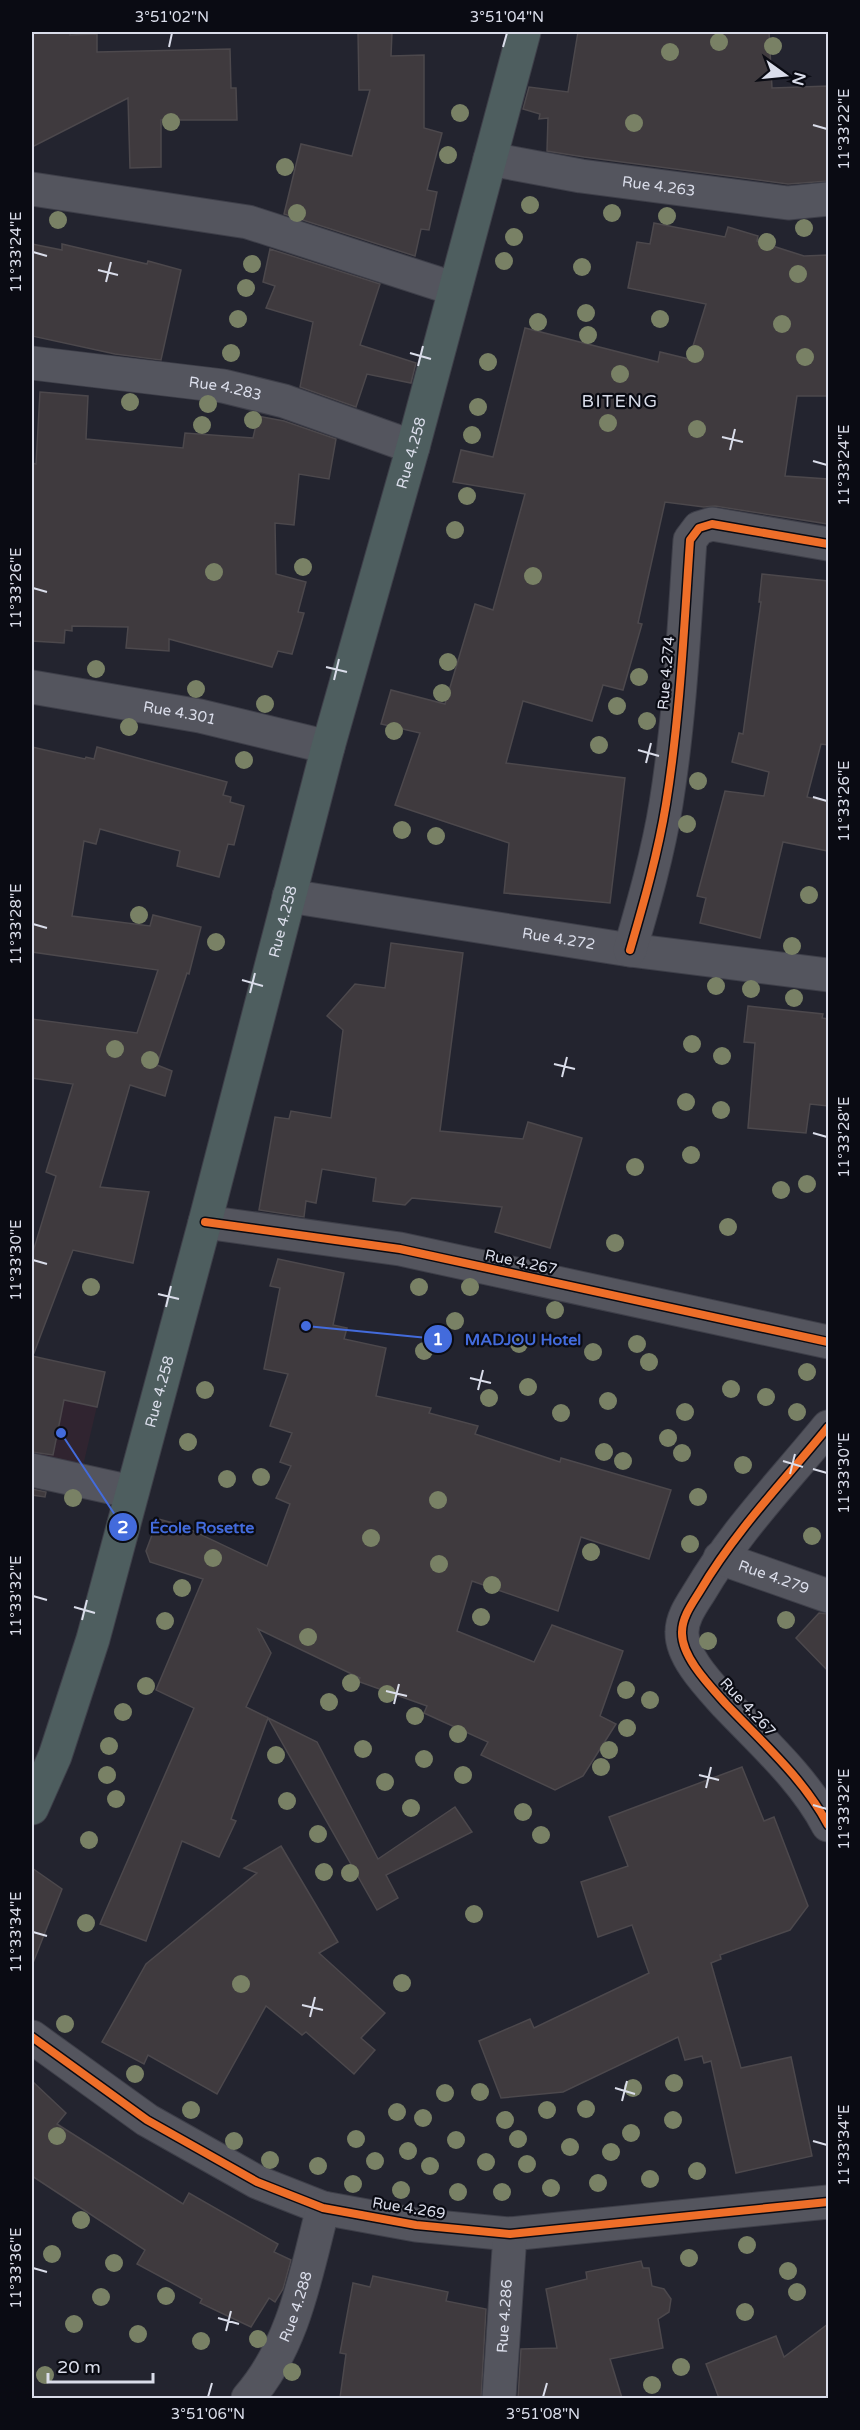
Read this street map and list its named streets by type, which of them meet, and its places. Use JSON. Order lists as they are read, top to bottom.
{
  "streets": {
    "highway": ["Rue 4.258"],
    "street": [
      "Rue 4.263",
      "Rue 4.283",
      "Rue 4.274",
      "Rue 4.301",
      "Rue 4.272",
      "Rue 4.267",
      "Rue 4.279",
      "Rue 4.269",
      "Rue 4.288",
      "Rue 4.286"
    ]
  },
  "crossings": [
    ["Rue 4.263", "Rue 4.258"],
    ["Rue 4.283", "Rue 4.258"],
    ["Rue 4.258", "Rue 4.301"],
    ["Rue 4.258", "Rue 4.272"],
    ["Rue 4.258", "Rue 4.267"],
    ["Rue 4.274", "Rue 4.272"],
    ["Rue 4.267", "Rue 4.279"],
    ["Rue 4.269", "Rue 4.288"],
    ["Rue 4.269", "Rue 4.286"]
  ],
  "districts": ["BITENG"],
  "places": ["MADJOU Hotel", "École Rosette"],
  "scale_bar": "20 m",
  "north": "right",
  "coordinates": [
    "3°51'02\"N",
    "3°51'04\"N",
    "11°33'22\"E",
    "11°33'24\"E",
    "11°33'26\"E",
    "11°33'28\"E",
    "11°33'30\"E",
    "11°33'32\"E",
    "11°33'34\"E",
    "11°33'36\"E",
    "3°51'06\"N",
    "3°51'08\"N"
  ]
}
